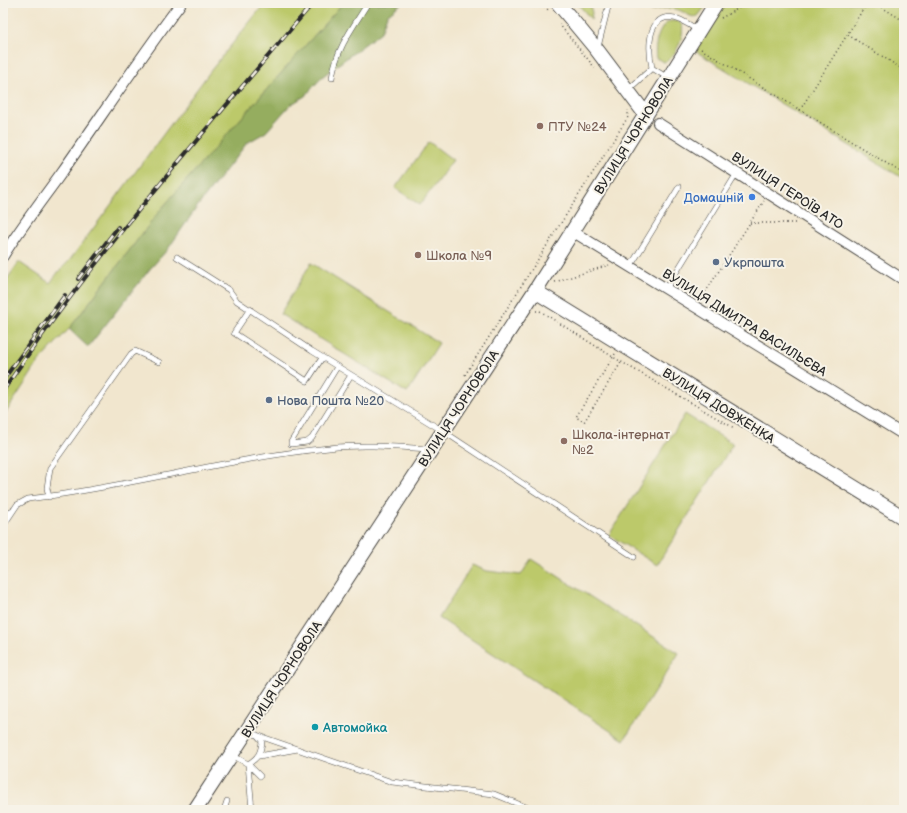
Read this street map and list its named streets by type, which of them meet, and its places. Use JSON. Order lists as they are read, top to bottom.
{
  "streets": {
    "street": [
      "ВУЛИЦЯ ЧОРНОВОЛА",
      "ВУЛИЦЯ ГЕРОЇВ АТО",
      "ВУЛИЦЯ ДМИТРА ВАСИЛЬЄВА",
      "ВУЛИЦЯ ДОВЖЕНКА"
    ]
  },
  "crossings": [
    ["ВУЛИЦЯ ЧОРНОВОЛА", "ВУЛИЦЯ ДМИТРА ВАСИЛЬЄВА"],
    ["ВУЛИЦЯ ЧОРНОВОЛА", "ВУЛИЦЯ ДОВЖЕНКА"]
  ],
  "places": [
    "ПТУ №24",
    "Домашній",
    "Школа №9",
    "Укрпошта",
    "Нова Пошта №20",
    "Школа-інтернат №2",
    "Автомойка"
  ]
}
